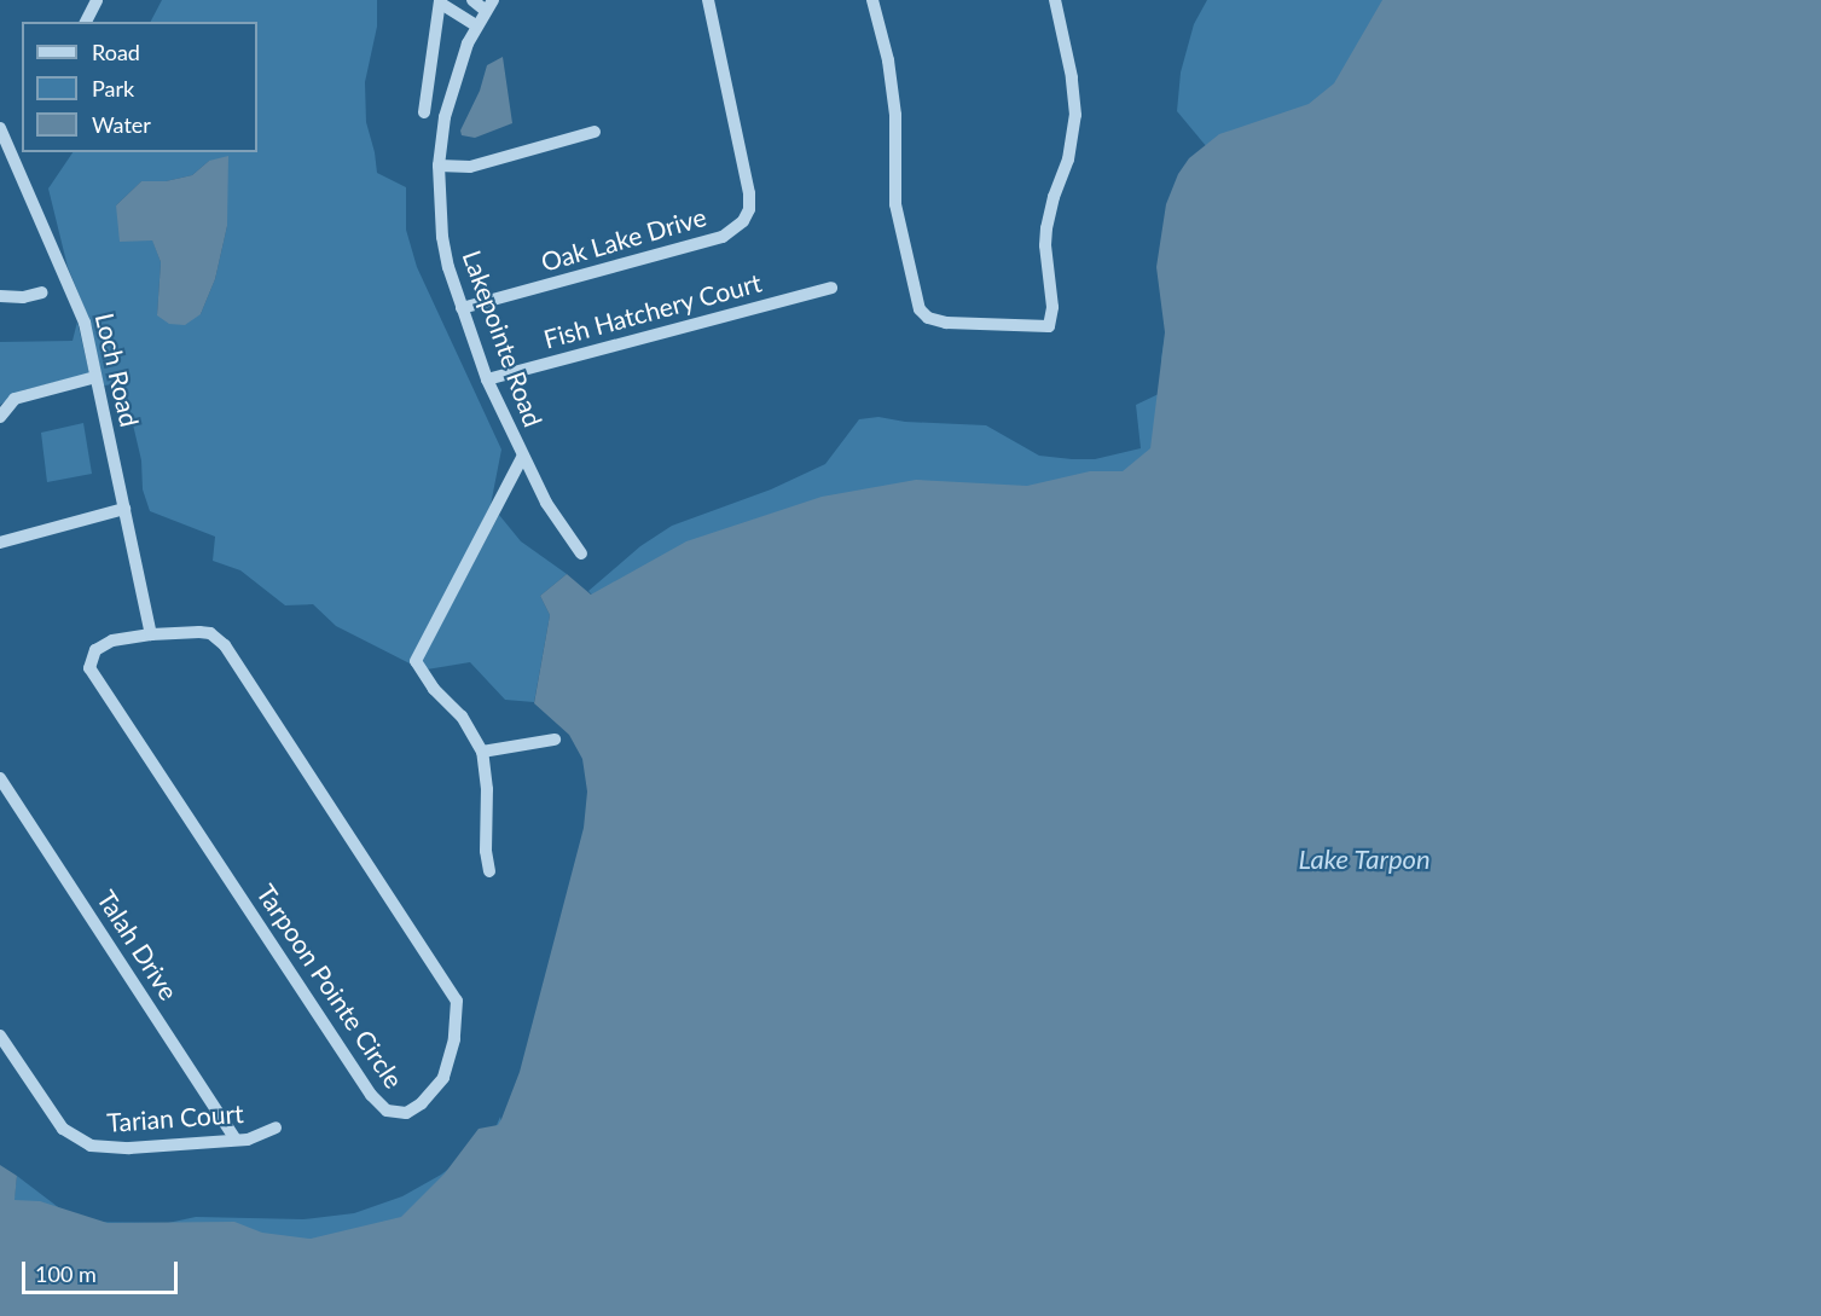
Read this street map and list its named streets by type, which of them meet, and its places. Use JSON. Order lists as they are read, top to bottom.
{
  "streets": {
    "street": [
      "Oak Lake Drive",
      "Fish Hatchery Court",
      "Lakepointe Road",
      "Loch Road",
      "Talah Drive",
      "Tarpoon Pointe Circle",
      "Tarian Court"
    ]
  },
  "crossings": [
    ["Oak Lake Drive", "Lakepointe Road"],
    ["Fish Hatchery Court", "Lakepointe Road"],
    ["Loch Road", "Tarpoon Pointe Circle"],
    ["Talah Drive", "Tarian Court"]
  ],
  "water": ["Lake Tarpon"],
  "legend": ["Road", "Park", "Water"],
  "scale_bar": "100 m"
}
